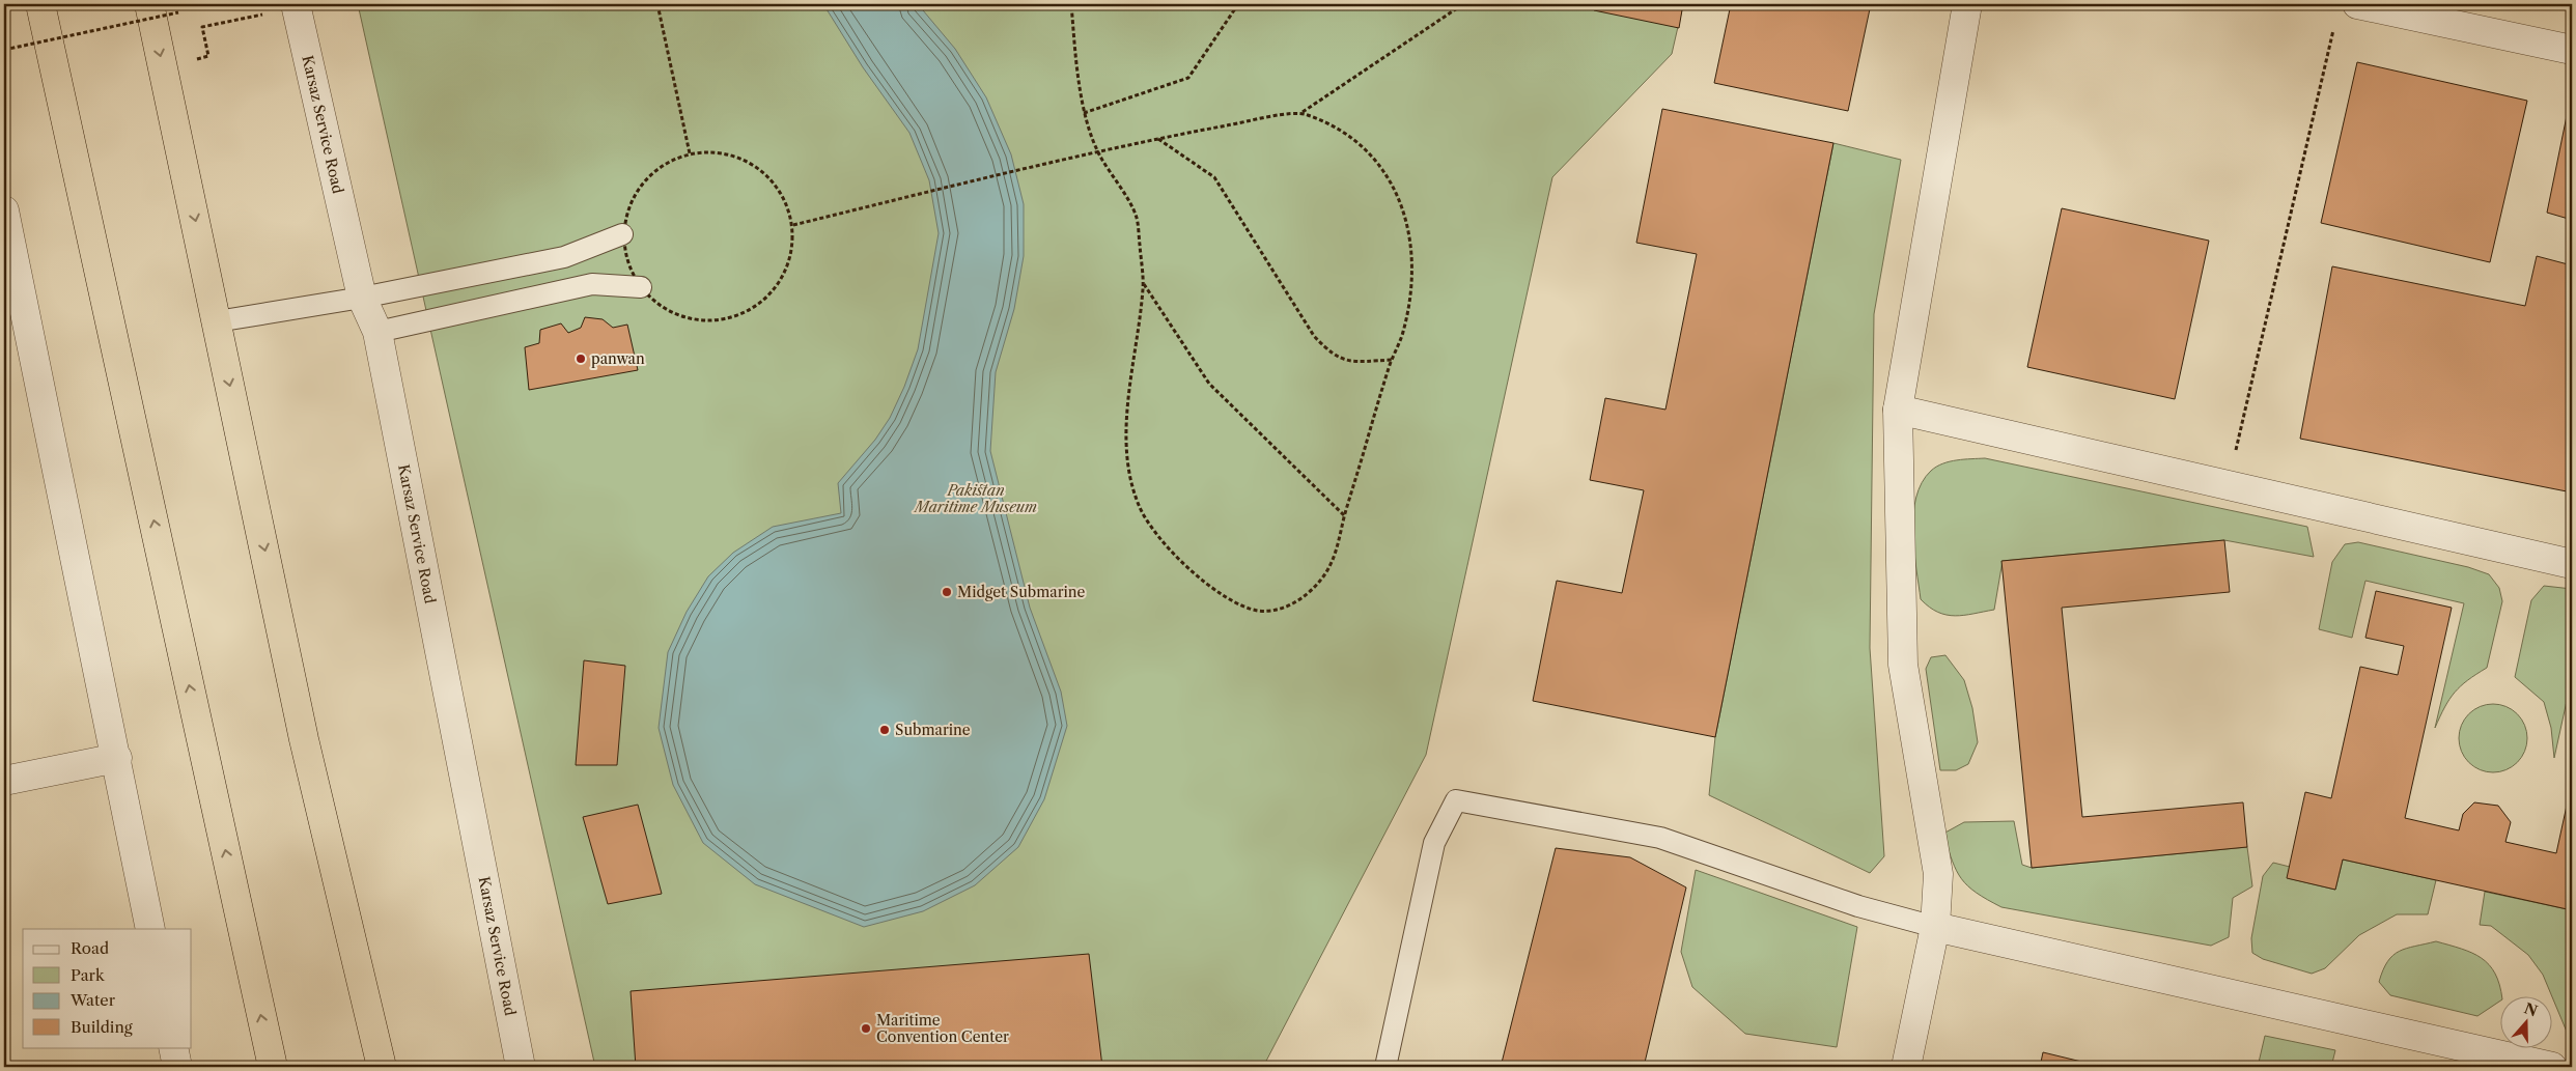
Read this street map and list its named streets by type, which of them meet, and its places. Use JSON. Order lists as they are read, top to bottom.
{
  "streets": {
    "street": ["Karsaz Service Road"]
  },
  "parks": ["Pakistan Maritime Museum"],
  "places": [
    "panwan",
    "Midget Submarine",
    "Submarine",
    "Maritime Convention Center"
  ],
  "legend": [
    "Road",
    "Park",
    "Water",
    "Building"
  ],
  "north": "top"
}
